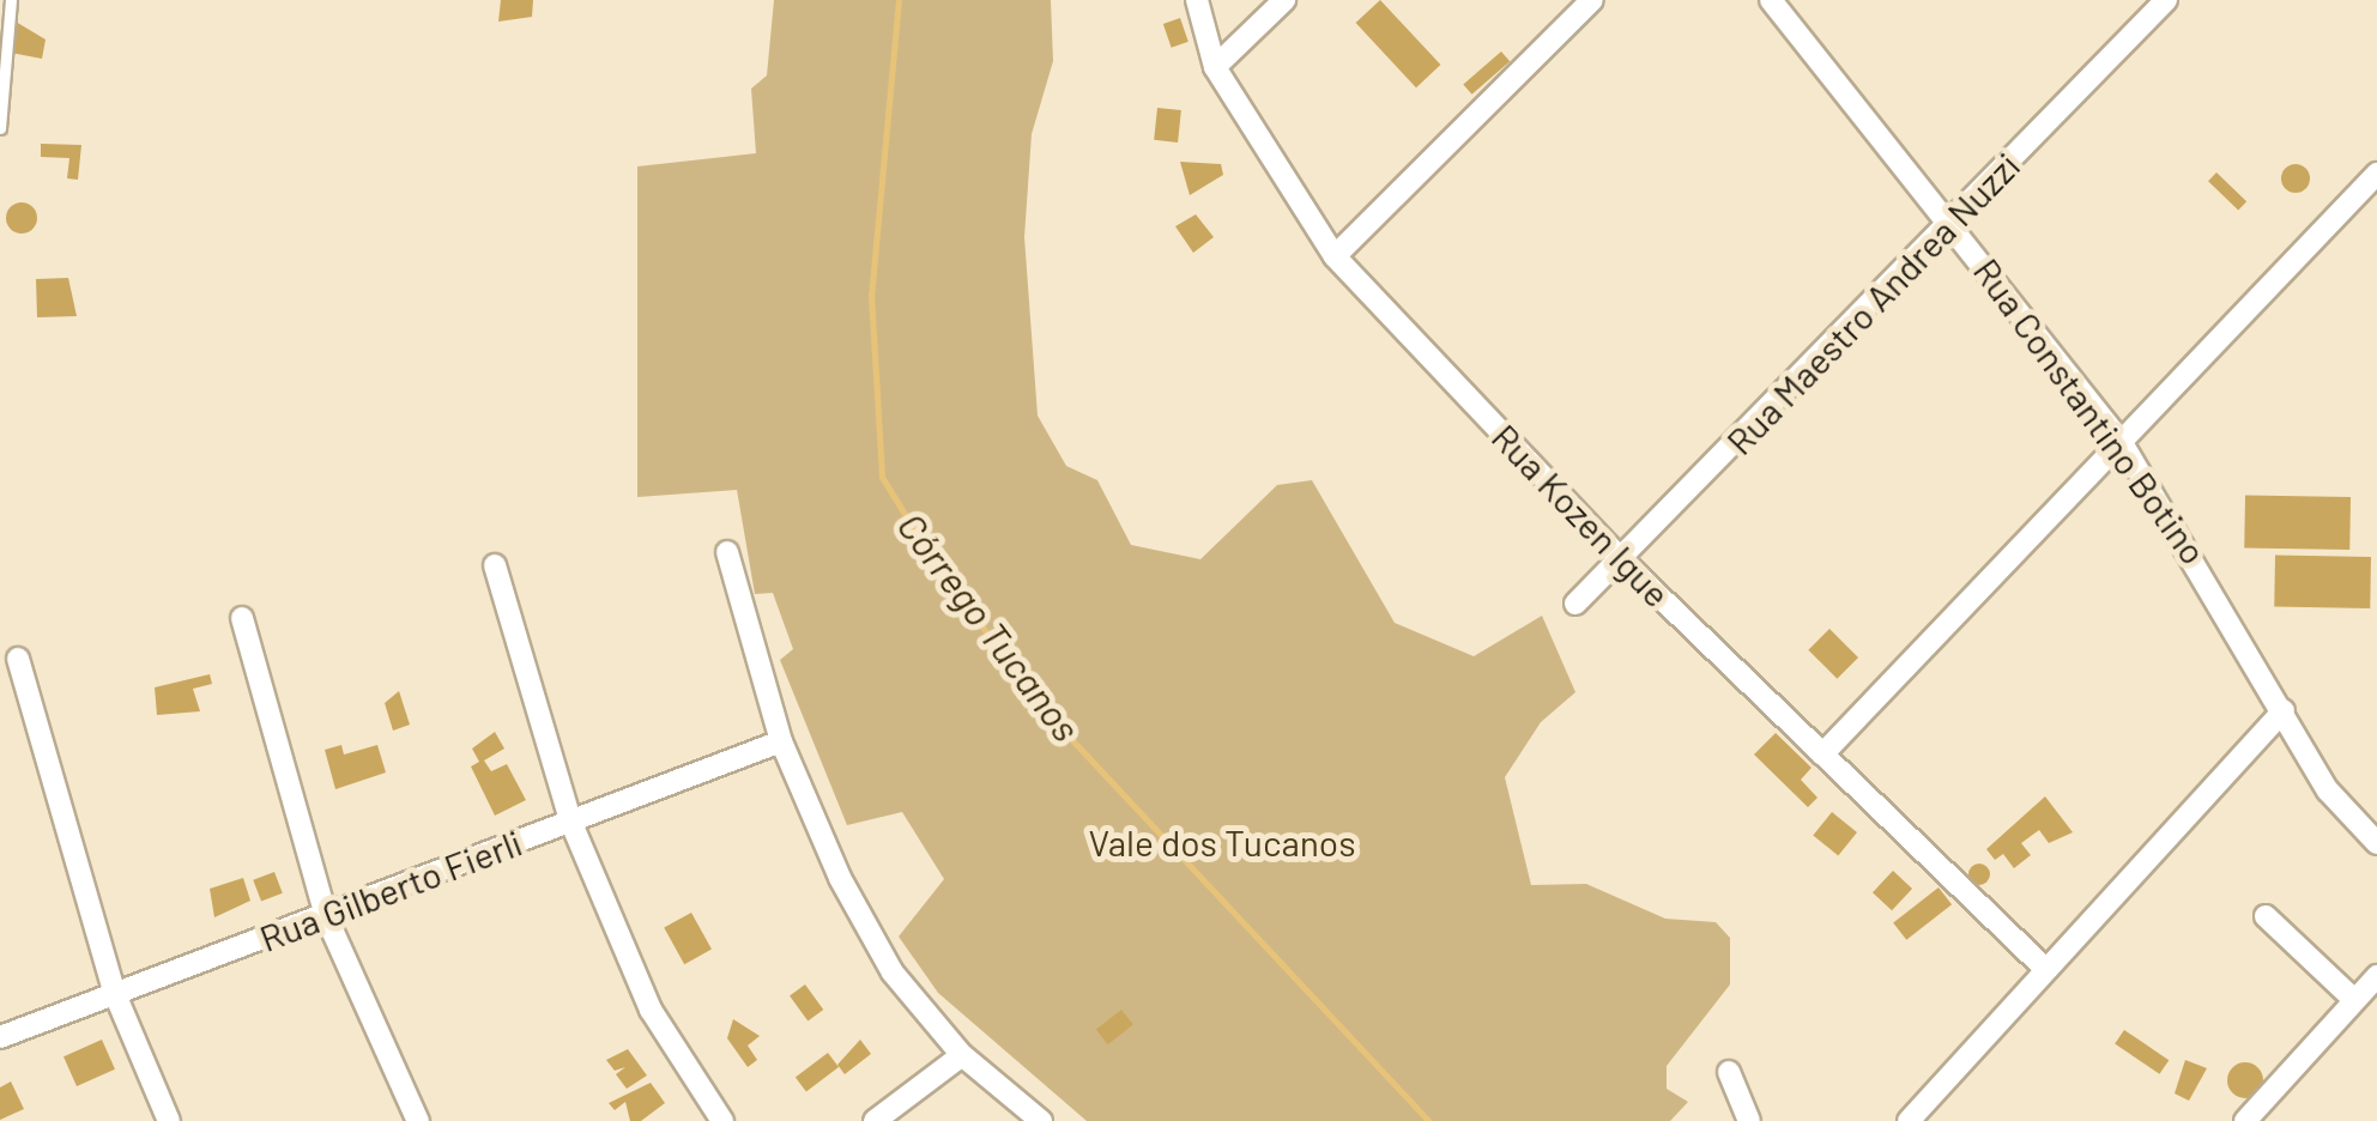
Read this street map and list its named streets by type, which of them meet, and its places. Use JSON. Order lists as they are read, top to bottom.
{
  "streets": {
    "street": [
      "Rua Maestro Andrea Nuzzi",
      "Rua Constantino Botino",
      "Rua Kozen Igue",
      "Rua Gilberto Fierli"
    ]
  },
  "crossings": [
    ["Rua Maestro Andrea Nuzzi", "Rua Constantino Botino"],
    ["Rua Maestro Andrea Nuzzi", "Rua Kozen Igue"]
  ],
  "water": ["Córrego Tucanos"],
  "parks": ["Vale dos Tucanos"]
}
